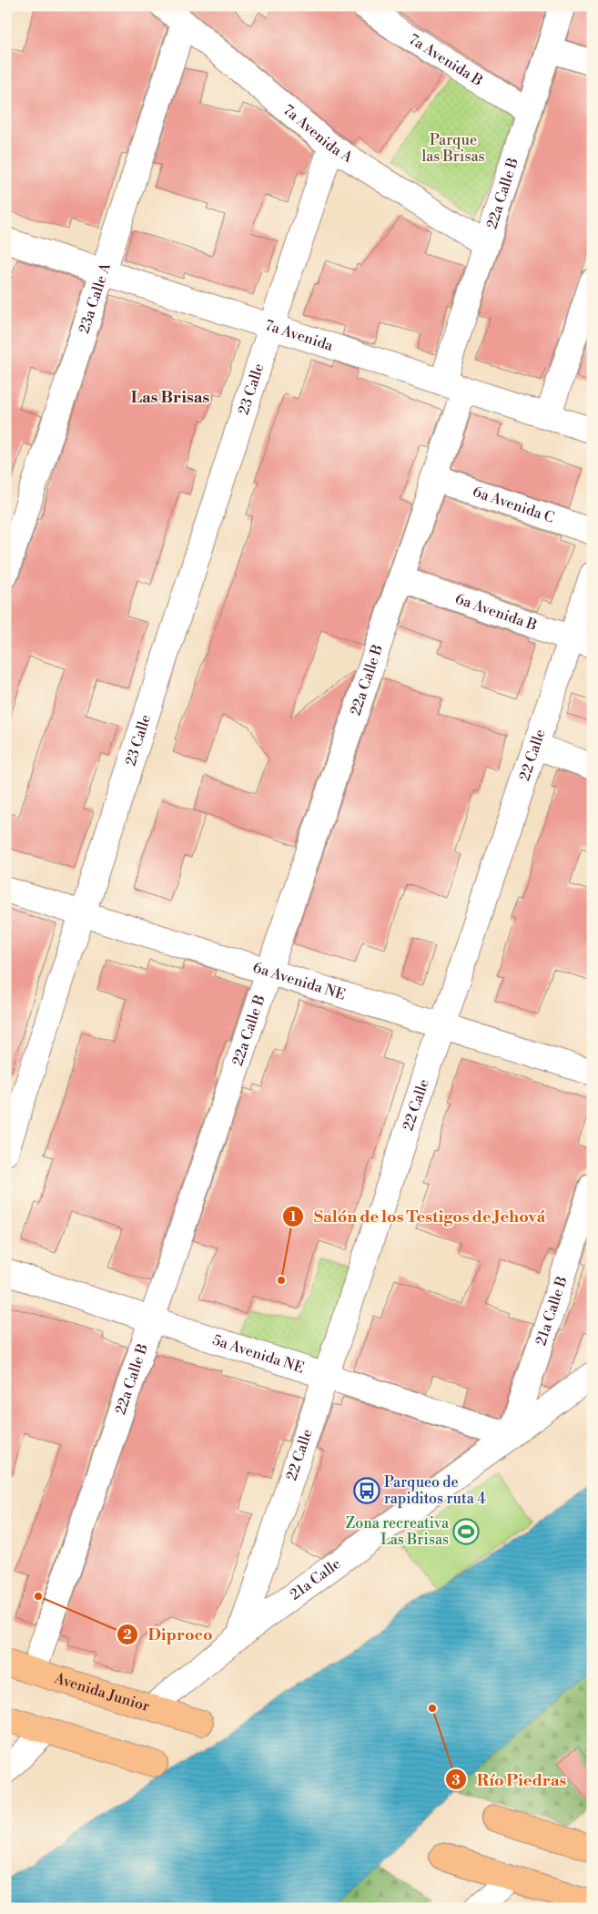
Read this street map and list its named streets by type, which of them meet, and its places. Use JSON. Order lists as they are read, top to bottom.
{
  "streets": {
    "main road": ["Avenida Junior"],
    "street": [
      "7a Avenida B",
      "7a Avenida A",
      "22a Calle B",
      "23a Calle A",
      "7a Avenida",
      "23 Calle",
      "6a Avenida C",
      "6a Avenida B",
      "22 Calle",
      "6a Avenida NE",
      "21a Calle B",
      "5a Avenida NE",
      "21a Calle"
    ]
  },
  "crossings": [
    ["7a Avenida B", "22a Calle B"],
    ["7a Avenida A", "22a Calle B"],
    ["7a Avenida A", "23a Calle A"],
    ["7a Avenida A", "23 Calle"],
    ["22a Calle B", "7a Avenida"],
    ["22a Calle B", "6a Avenida C"],
    ["22a Calle B", "6a Avenida B"],
    ["22a Calle B", "6a Avenida NE"],
    ["22a Calle B", "5a Avenida NE"],
    ["22a Calle B", "Avenida Junior"],
    ["23a Calle A", "7a Avenida"],
    ["7a Avenida", "23 Calle"],
    ["23 Calle", "6a Avenida NE"],
    ["6a Avenida B", "22 Calle"],
    ["22 Calle", "6a Avenida NE"],
    ["22 Calle", "5a Avenida NE"],
    ["22 Calle", "21a Calle"],
    ["21a Calle B", "5a Avenida NE"],
    ["21a Calle B", "21a Calle"],
    ["5a Avenida NE", "21a Calle"],
    ["21a Calle", "Avenida Junior"]
  ],
  "districts": ["Las Brisas"],
  "parks": ["Parque las Brisas"],
  "places": {
    "other": ["Salón de los Testigos de Jehová", "Diproco", "Río Piedras"],
    "bus stop": ["Parqueo de rapiditos ruta 4"],
    "sports": ["Zona recreativa Las Brisas"]
  }
}
